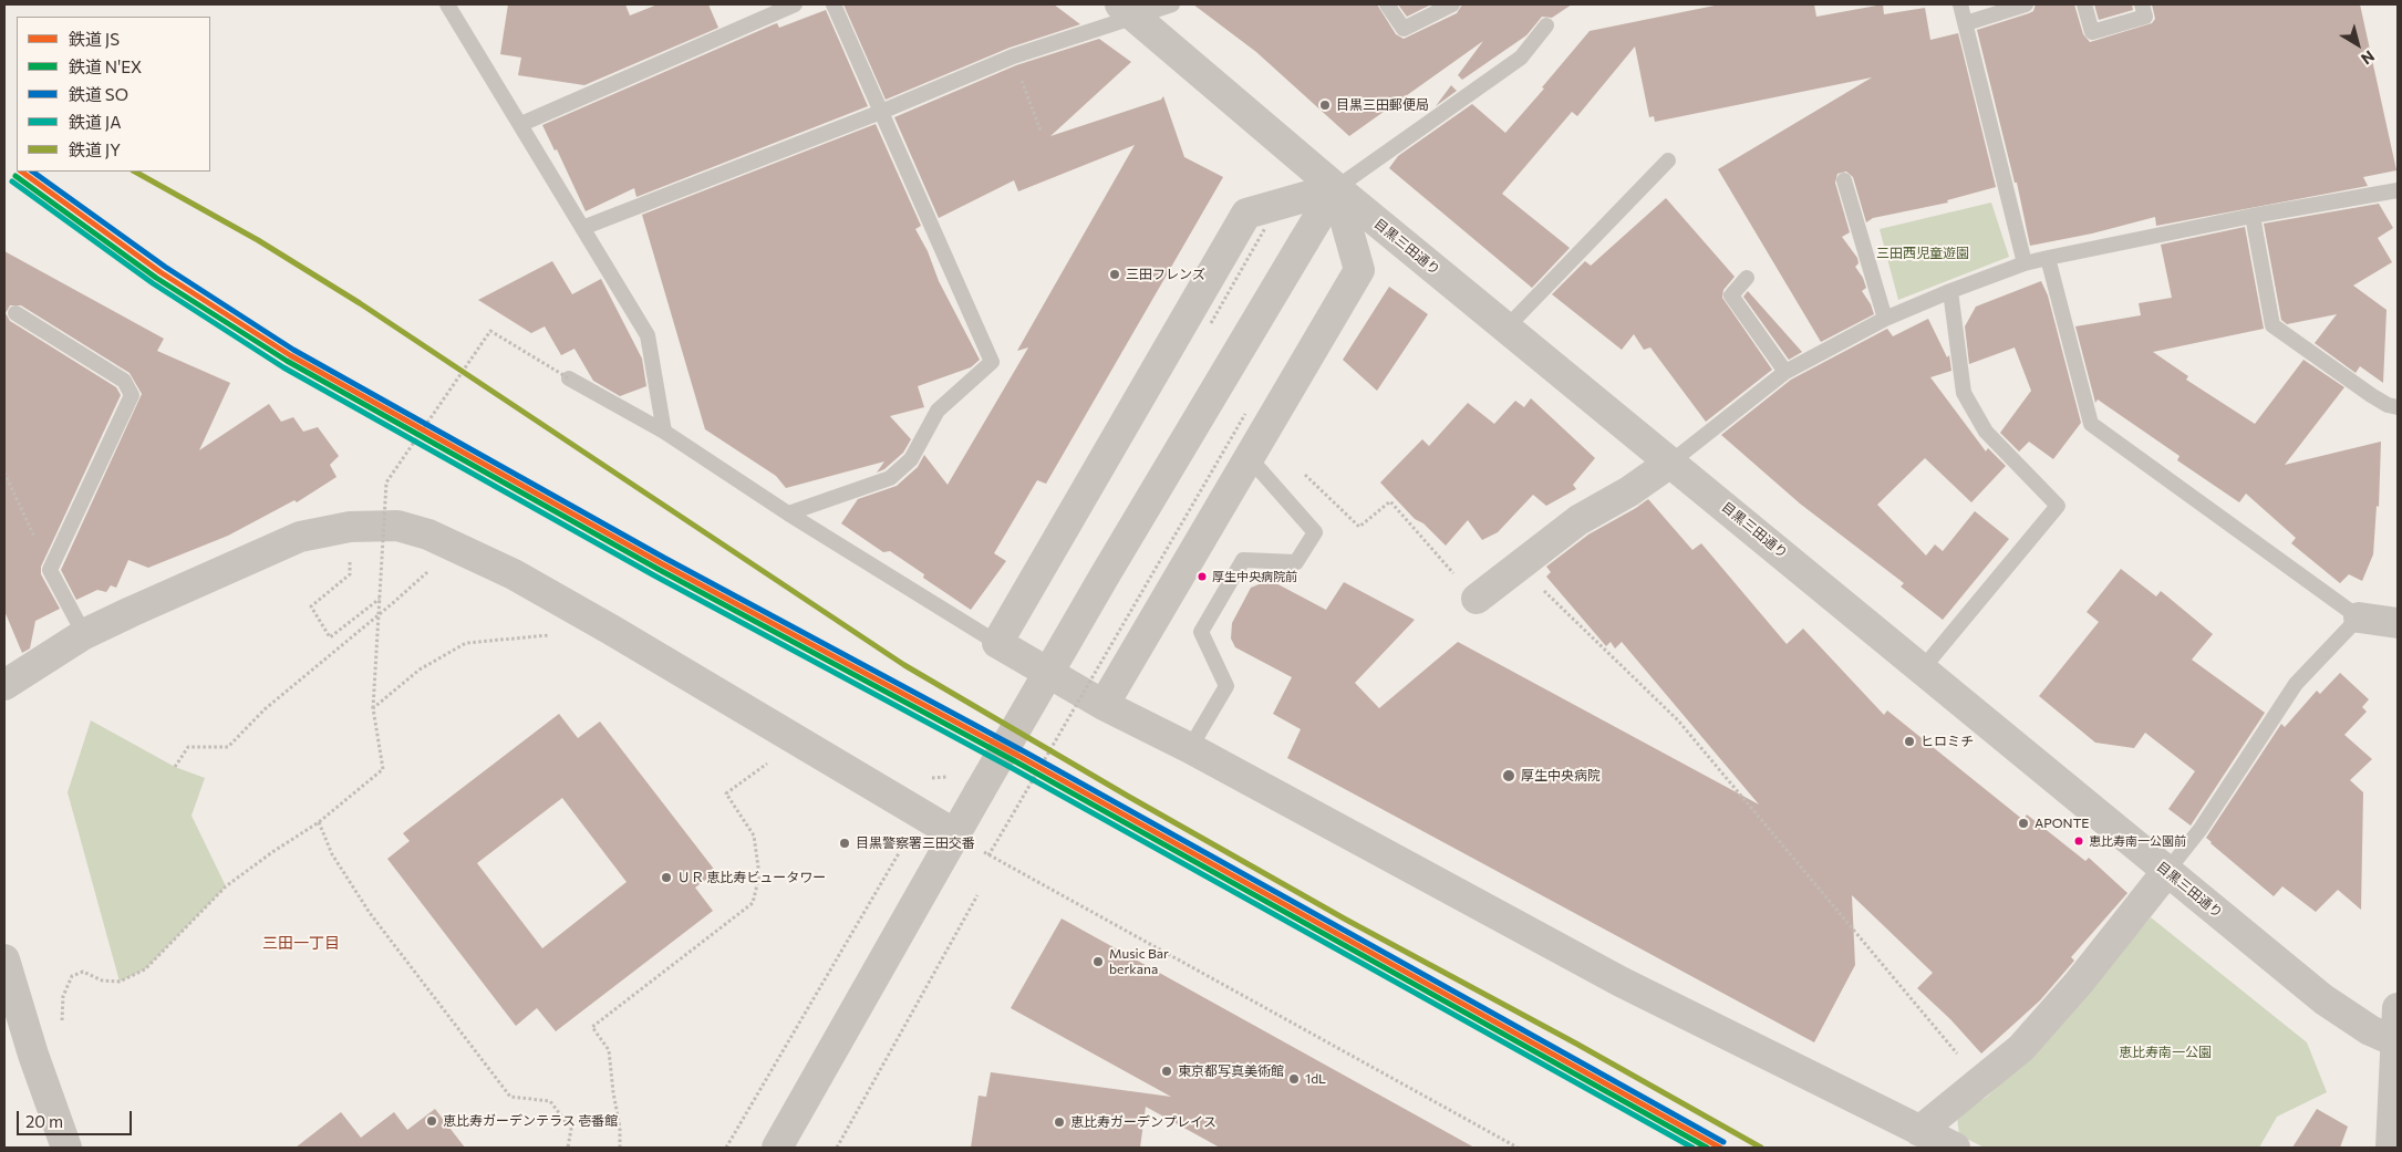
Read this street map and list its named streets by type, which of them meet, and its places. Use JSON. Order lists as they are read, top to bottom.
{
  "streets": {
    "street": ["目黒三田通り"]
  },
  "districts": ["三田一丁目"],
  "parks": ["三田西児童遊園", "恵比寿南一公園"],
  "places": [
    "目黒三田郵便局",
    "三田フレンズ",
    "厚生中央病院前",
    "ヒロミチ",
    "厚生中央病院",
    "APONTE",
    "恵比寿南一公園前",
    "目黒警察署三田交番",
    "ＵＲ 恵比寿ビュータワー",
    "Music Bar berkana",
    "東京都写真美術館",
    "1dL",
    "恵比寿ガーデンテラス 壱番館",
    "恵比寿ガーデンプレイス"
  ],
  "lines": [
    "rail line JS",
    "rail line SO",
    "rail line JY",
    "rail line N'EX",
    "rail line JA"
  ],
  "legend": [
    "鉄道 JS",
    "鉄道 N'EX",
    "鉄道 SO",
    "鉄道 JA",
    "鉄道 JY"
  ],
  "scale_bar": "20 m",
  "north": "bottom right"
}
